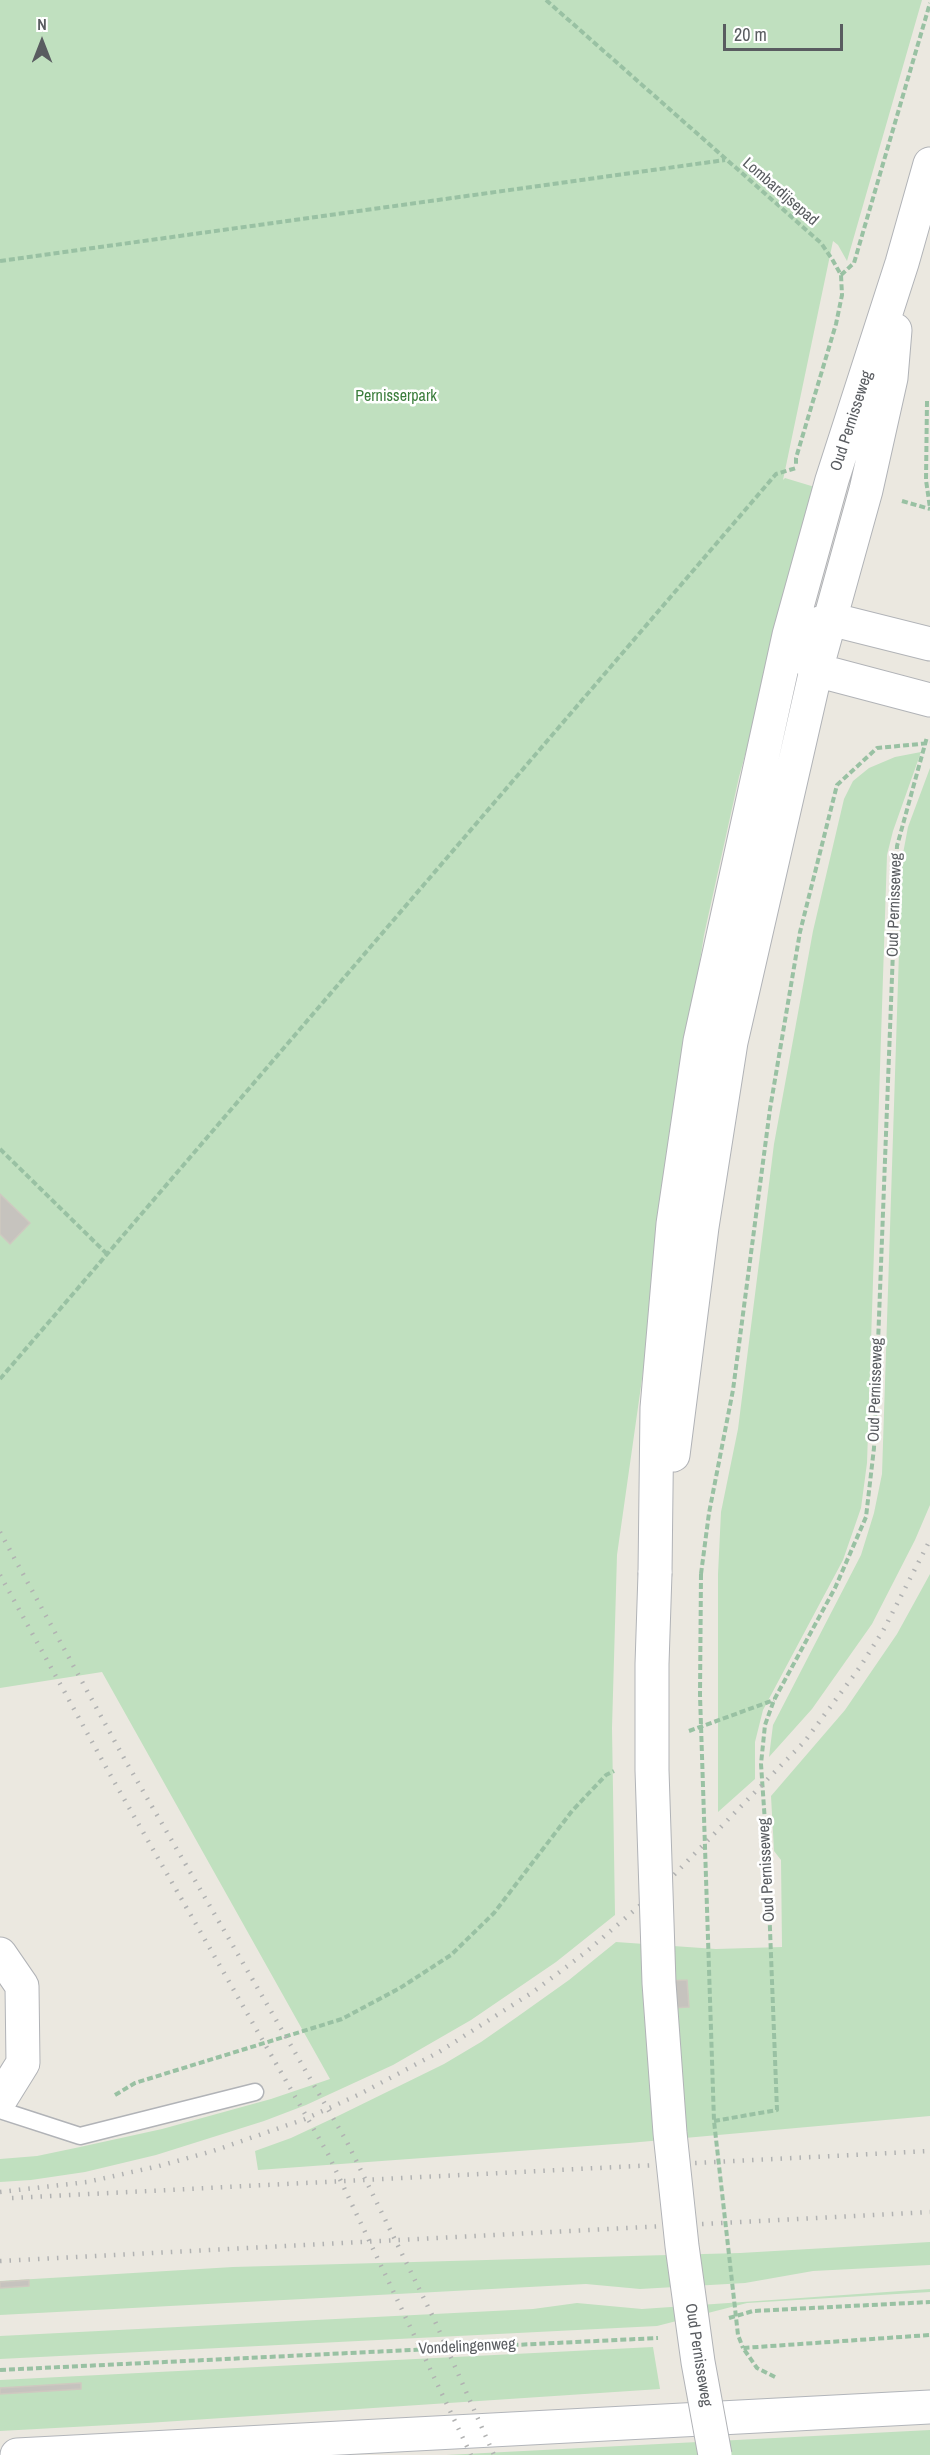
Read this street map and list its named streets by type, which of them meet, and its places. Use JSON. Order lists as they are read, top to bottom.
{
  "streets": {
    "street": ["Oud Pernisseweg"],
    "path": ["Lombardijsepad", "Vondelingenweg"]
  },
  "parks": ["Pernisserpark"],
  "scale_bar": "20 m",
  "north": "top"
}
